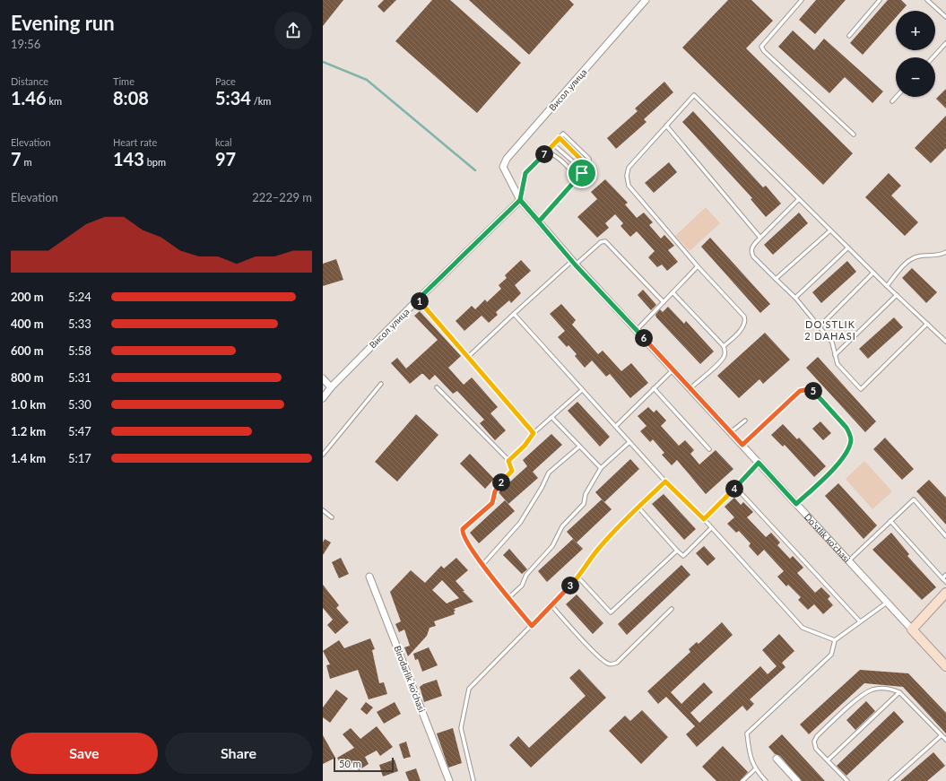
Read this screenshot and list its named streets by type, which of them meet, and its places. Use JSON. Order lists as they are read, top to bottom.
{
  "streets": {
    "street": ["Висол улица", "Do'stlik ko'chasi", "Birodarlik ko'chasi"]
  },
  "crossings": [
    ["Висол улица", "Do'stlik ko'chasi"]
  ],
  "districts": ["DO'STLIK 2 DAHASI"],
  "scale_bar": "50 m",
  "page": {
    "heading": ["Evening run", "19:56"],
    "map_buttons": ["+", "−"],
    "stats": [
      ["Distance", "1.46 km"],
      ["Time", "8:08"],
      ["Pace", "5:34 /km"],
      ["Elevation", "7 m"],
      ["Heart rate", "143 bpm"],
      ["kcal", "97"]
    ],
    "pins": [
      "7",
      "1",
      "6",
      "5",
      "2",
      "4",
      "3"
    ],
    "chart": ["Elevation", "222–229 m"],
    "list": [
      {
        "name": "200 m",
        "note": "5:24"
      },
      {
        "name": "400 m",
        "note": "5:33"
      },
      {
        "name": "600 m",
        "note": "5:58"
      },
      {
        "name": "800 m",
        "note": "5:31"
      },
      {
        "name": "1.0 km",
        "note": "5:30"
      },
      {
        "name": "1.2 km",
        "note": "5:47"
      },
      {
        "name": "1.4 km",
        "note": "5:17"
      }
    ],
    "buttons": ["Save", "Share"],
    "scale": "50 m"
  }
}
